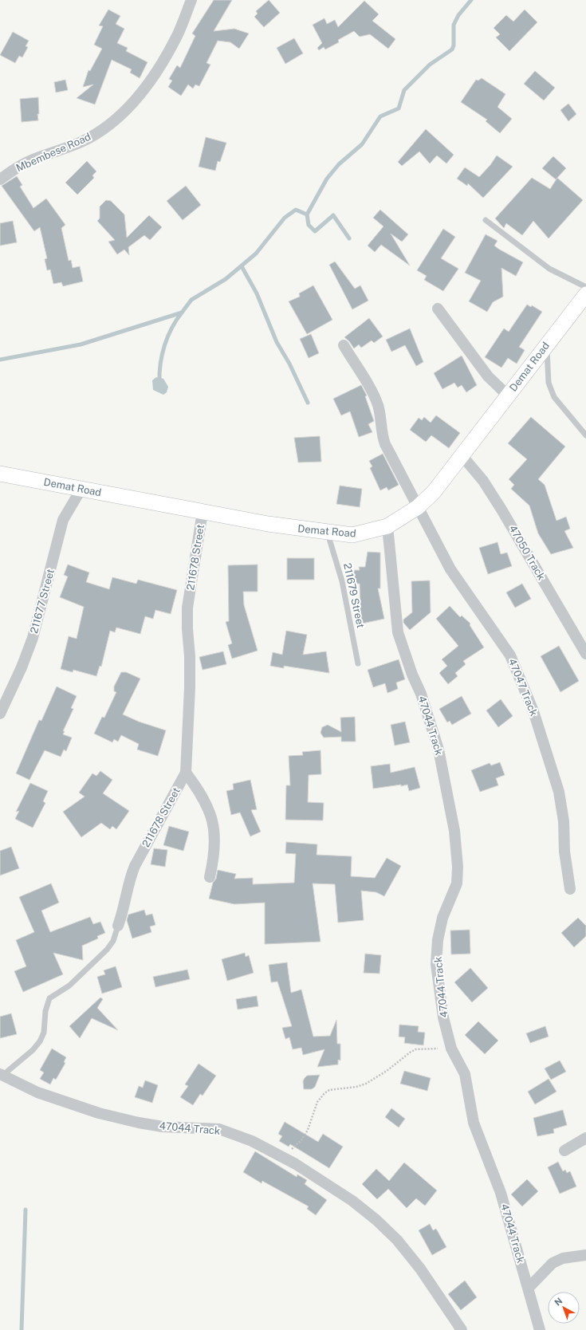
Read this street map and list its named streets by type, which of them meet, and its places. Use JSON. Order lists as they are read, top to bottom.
{
  "streets": {
    "street": [
      "Mbembese Road",
      "Demat Road",
      "47050 Track",
      "211678 Street",
      "211677 Street",
      "47047 Track",
      "47044 Track"
    ],
    "lane": ["211679 Street"]
  },
  "crossings": [
    ["Demat Road", "47050 Track"],
    ["Demat Road", "211678 Street"],
    ["Demat Road", "211679 Street"],
    ["Demat Road", "211677 Street"],
    ["Demat Road", "47047 Track"],
    ["Demat Road", "47044 Track"],
    ["211678 Street", "47044 Track"]
  ],
  "north": "top left"
}
